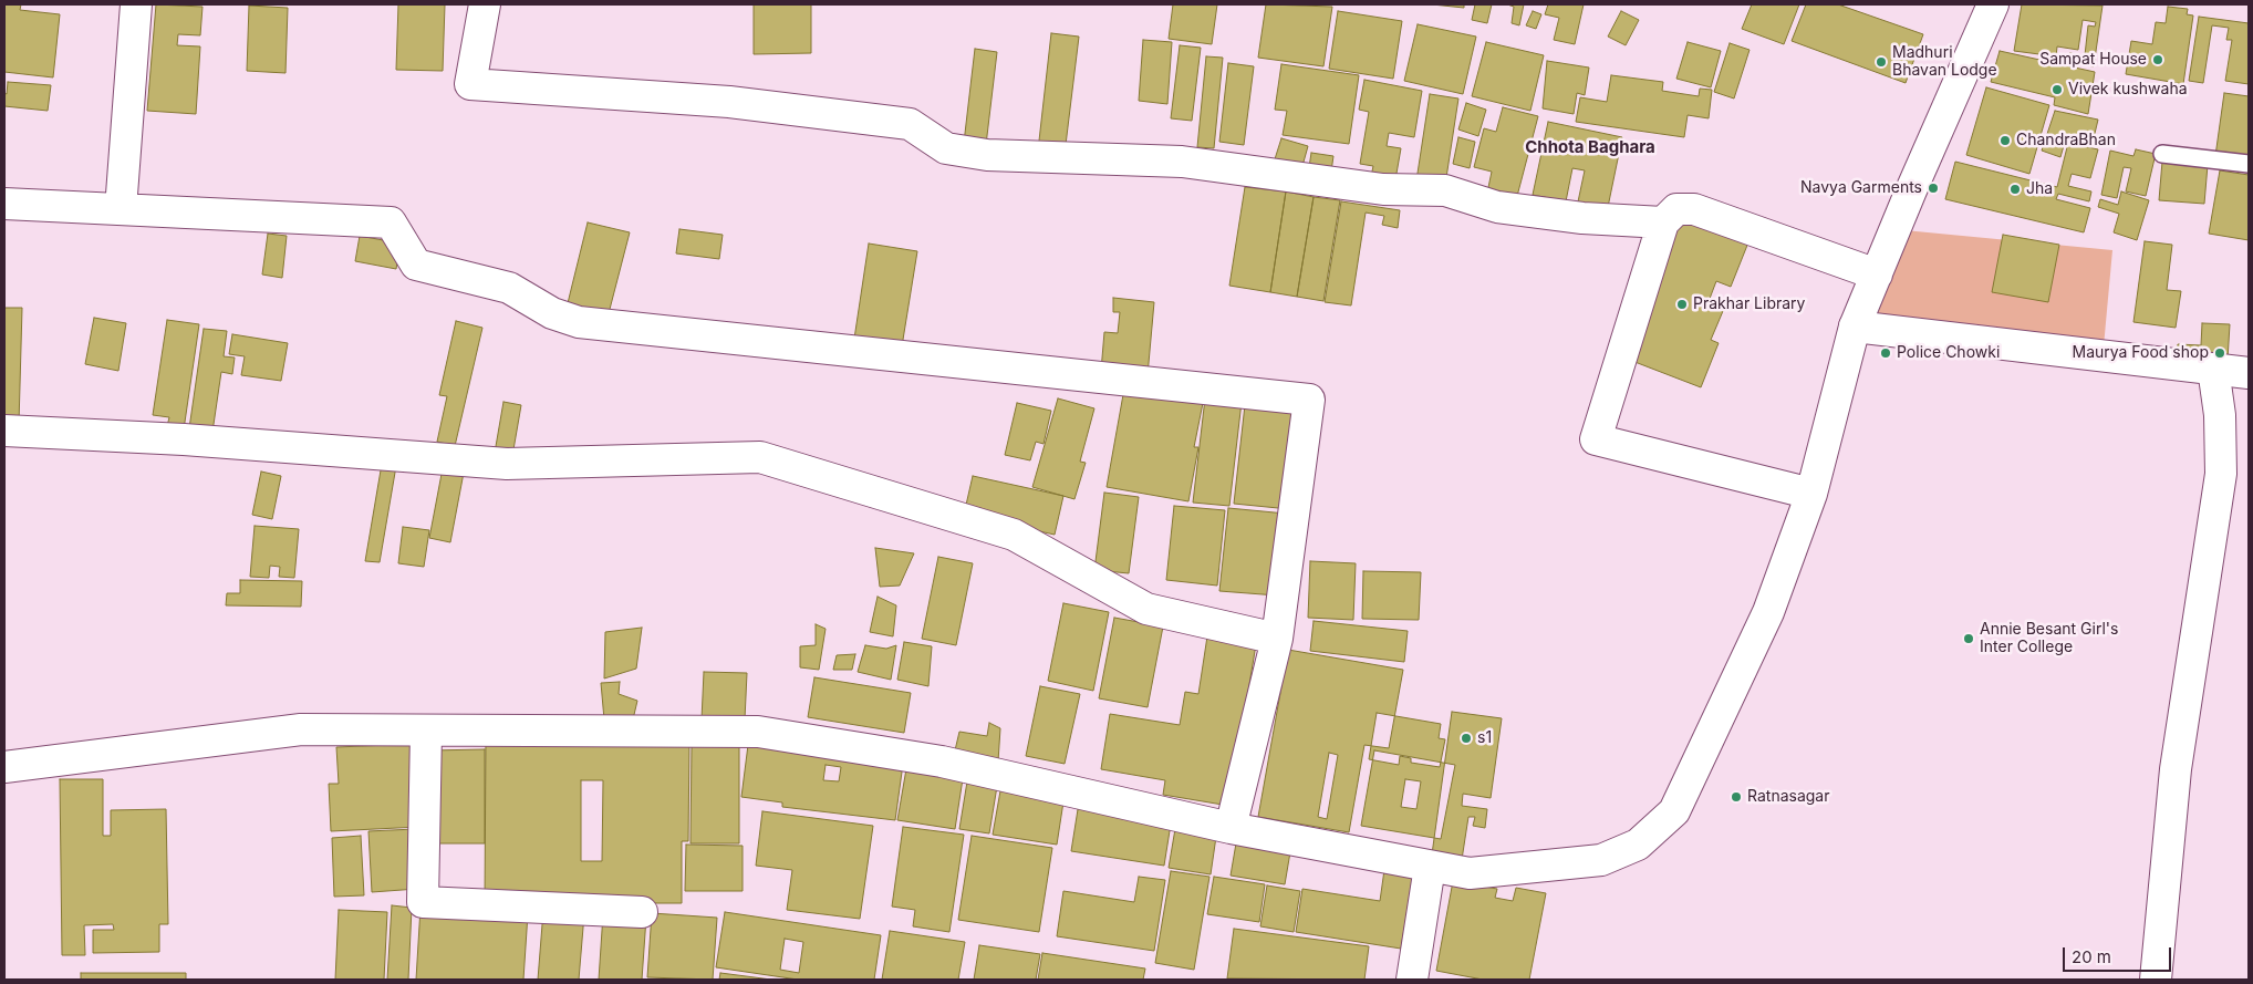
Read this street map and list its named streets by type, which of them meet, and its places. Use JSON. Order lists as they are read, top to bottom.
{
  "districts": ["Chhota Baghara"],
  "places": [
    "Sampat House",
    "Madhuri Bhavan Lodge",
    "Vivek kushwaha",
    "ChandraBhan",
    "Navya Garments",
    "Jha",
    "Prakhar Library",
    "Police Chowki",
    "Maurya Food shop",
    "Annie Besant Girl's Inter College",
    "s1",
    "Ratnasagar"
  ],
  "scale_bar": "20 m"
}
